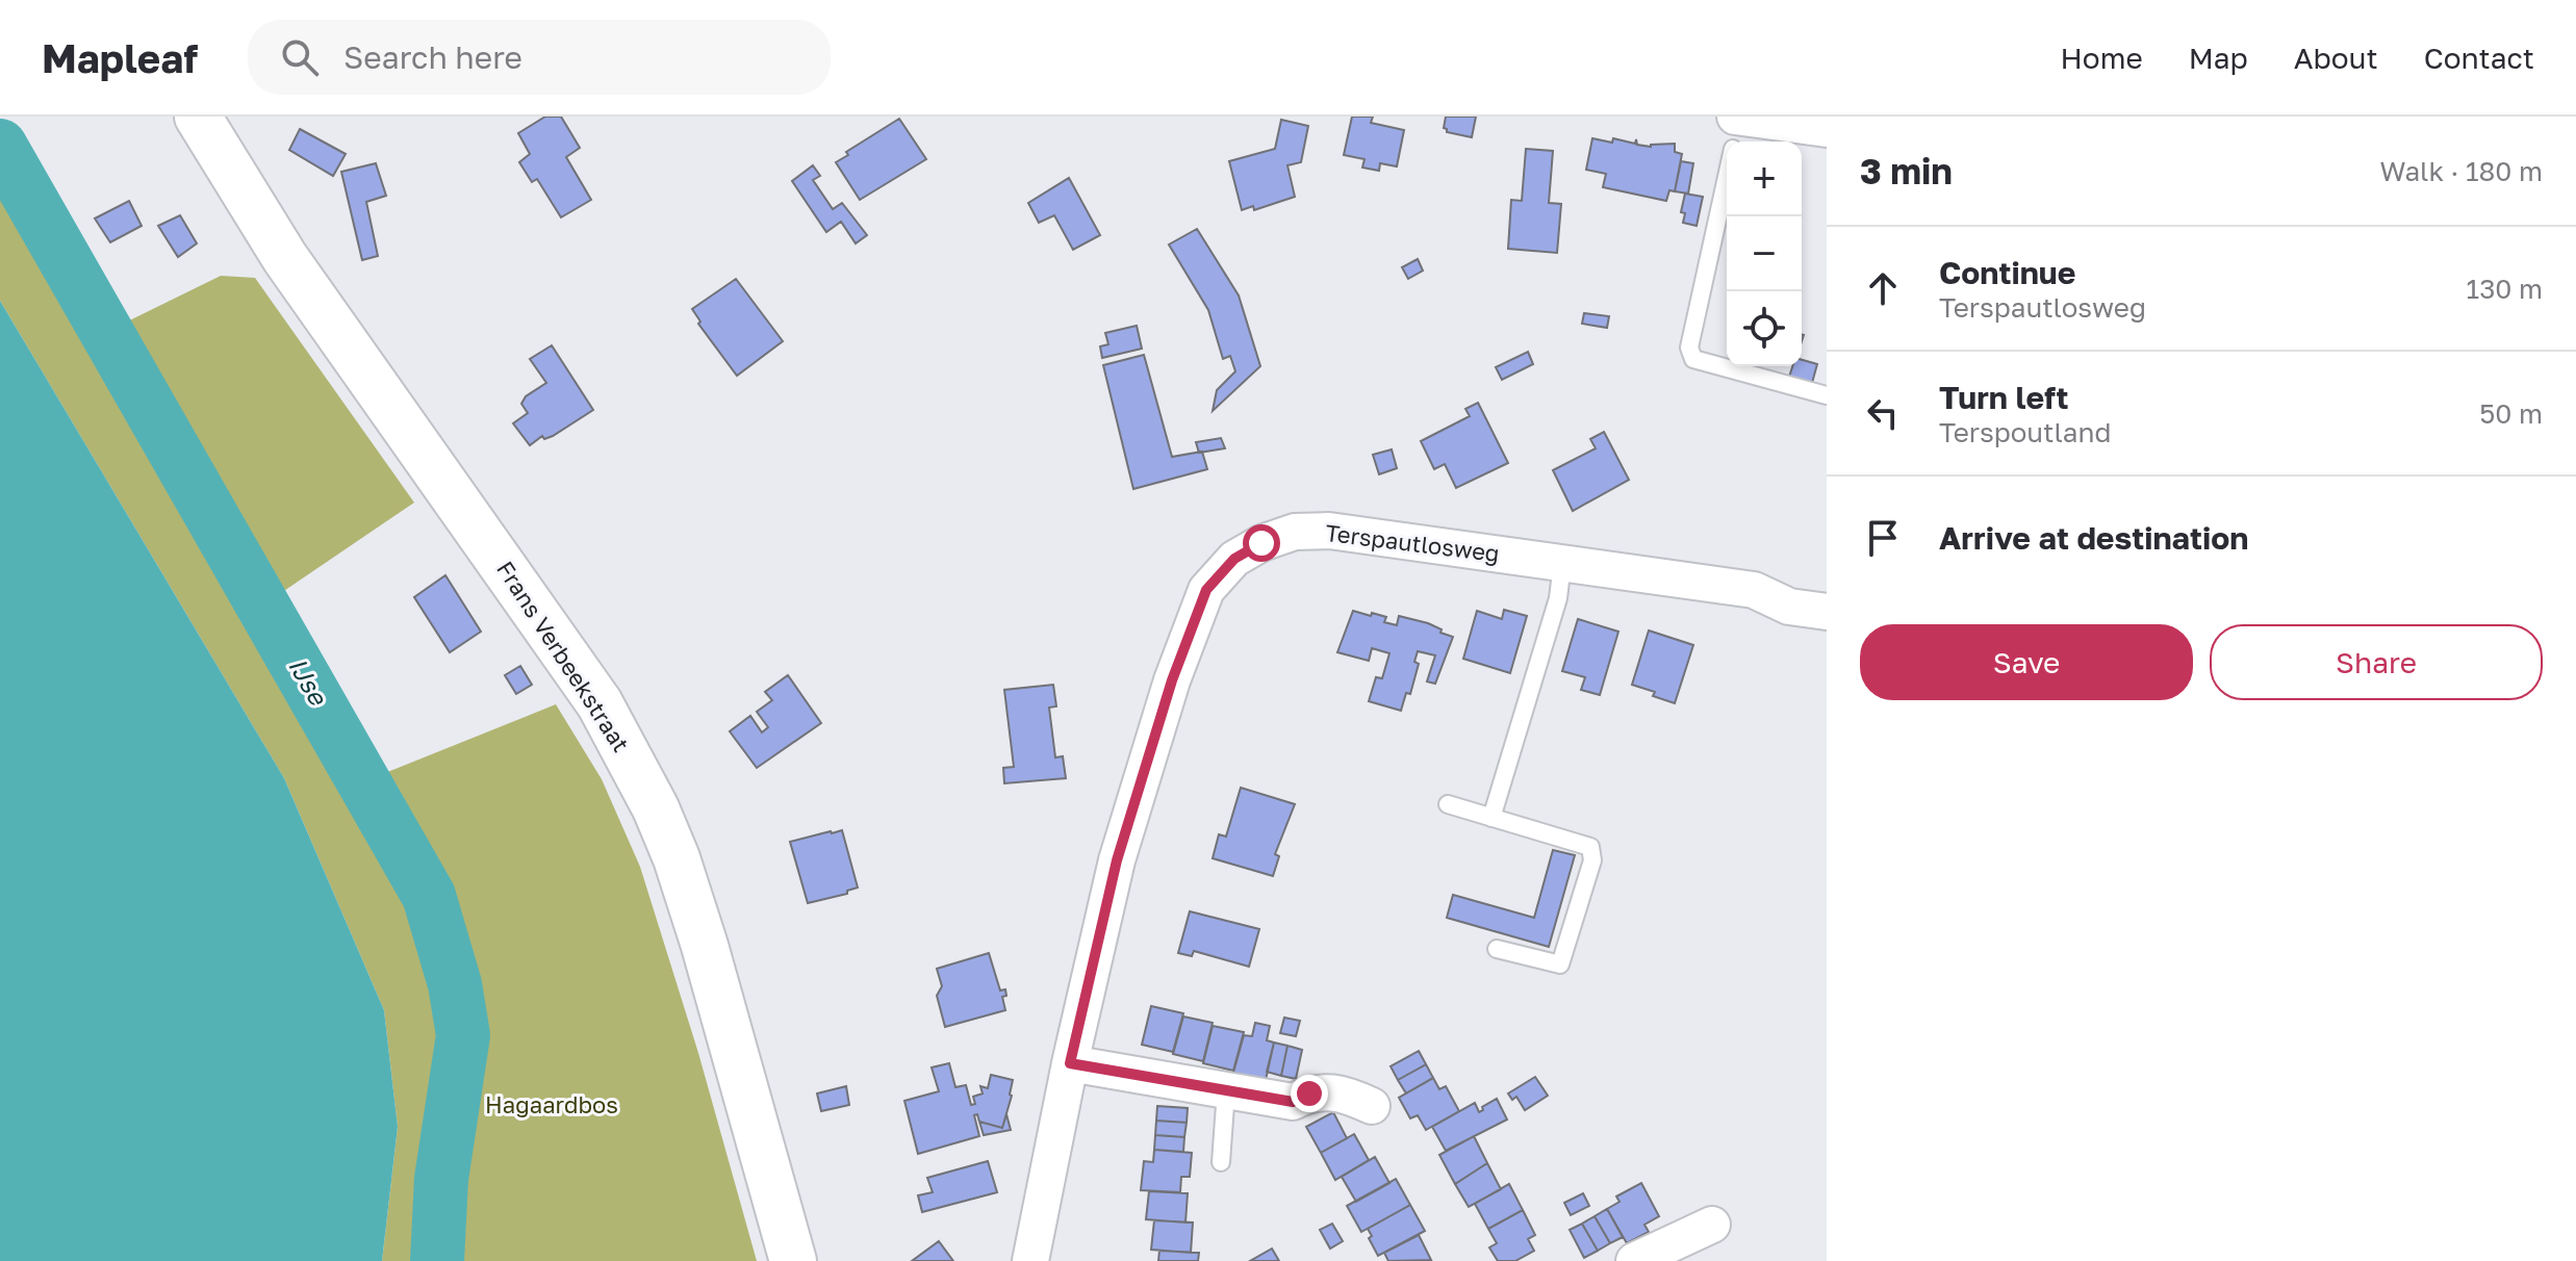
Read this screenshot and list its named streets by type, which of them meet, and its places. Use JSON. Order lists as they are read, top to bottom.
{
  "streets": {
    "main road": ["Frans Verbeekstraat"],
    "street": ["Terspautlosweg"]
  },
  "water": ["IJse"],
  "parks": ["Hagaardbos"],
  "page": {
    "header": "Mapleaf",
    "search": "Search here",
    "nav": [
      "Home",
      "Map",
      "About",
      "Contact"
    ],
    "heading": ["3 min", "Walk · 180 m"],
    "map_buttons": ["+", "−"],
    "list": [
      ["Continue", "Terspautlosweg", "130 m"],
      ["Turn left", "Terspoutland", "50 m"],
      "Arrive at destination"
    ],
    "buttons": ["Save", "Share"]
  }
}
